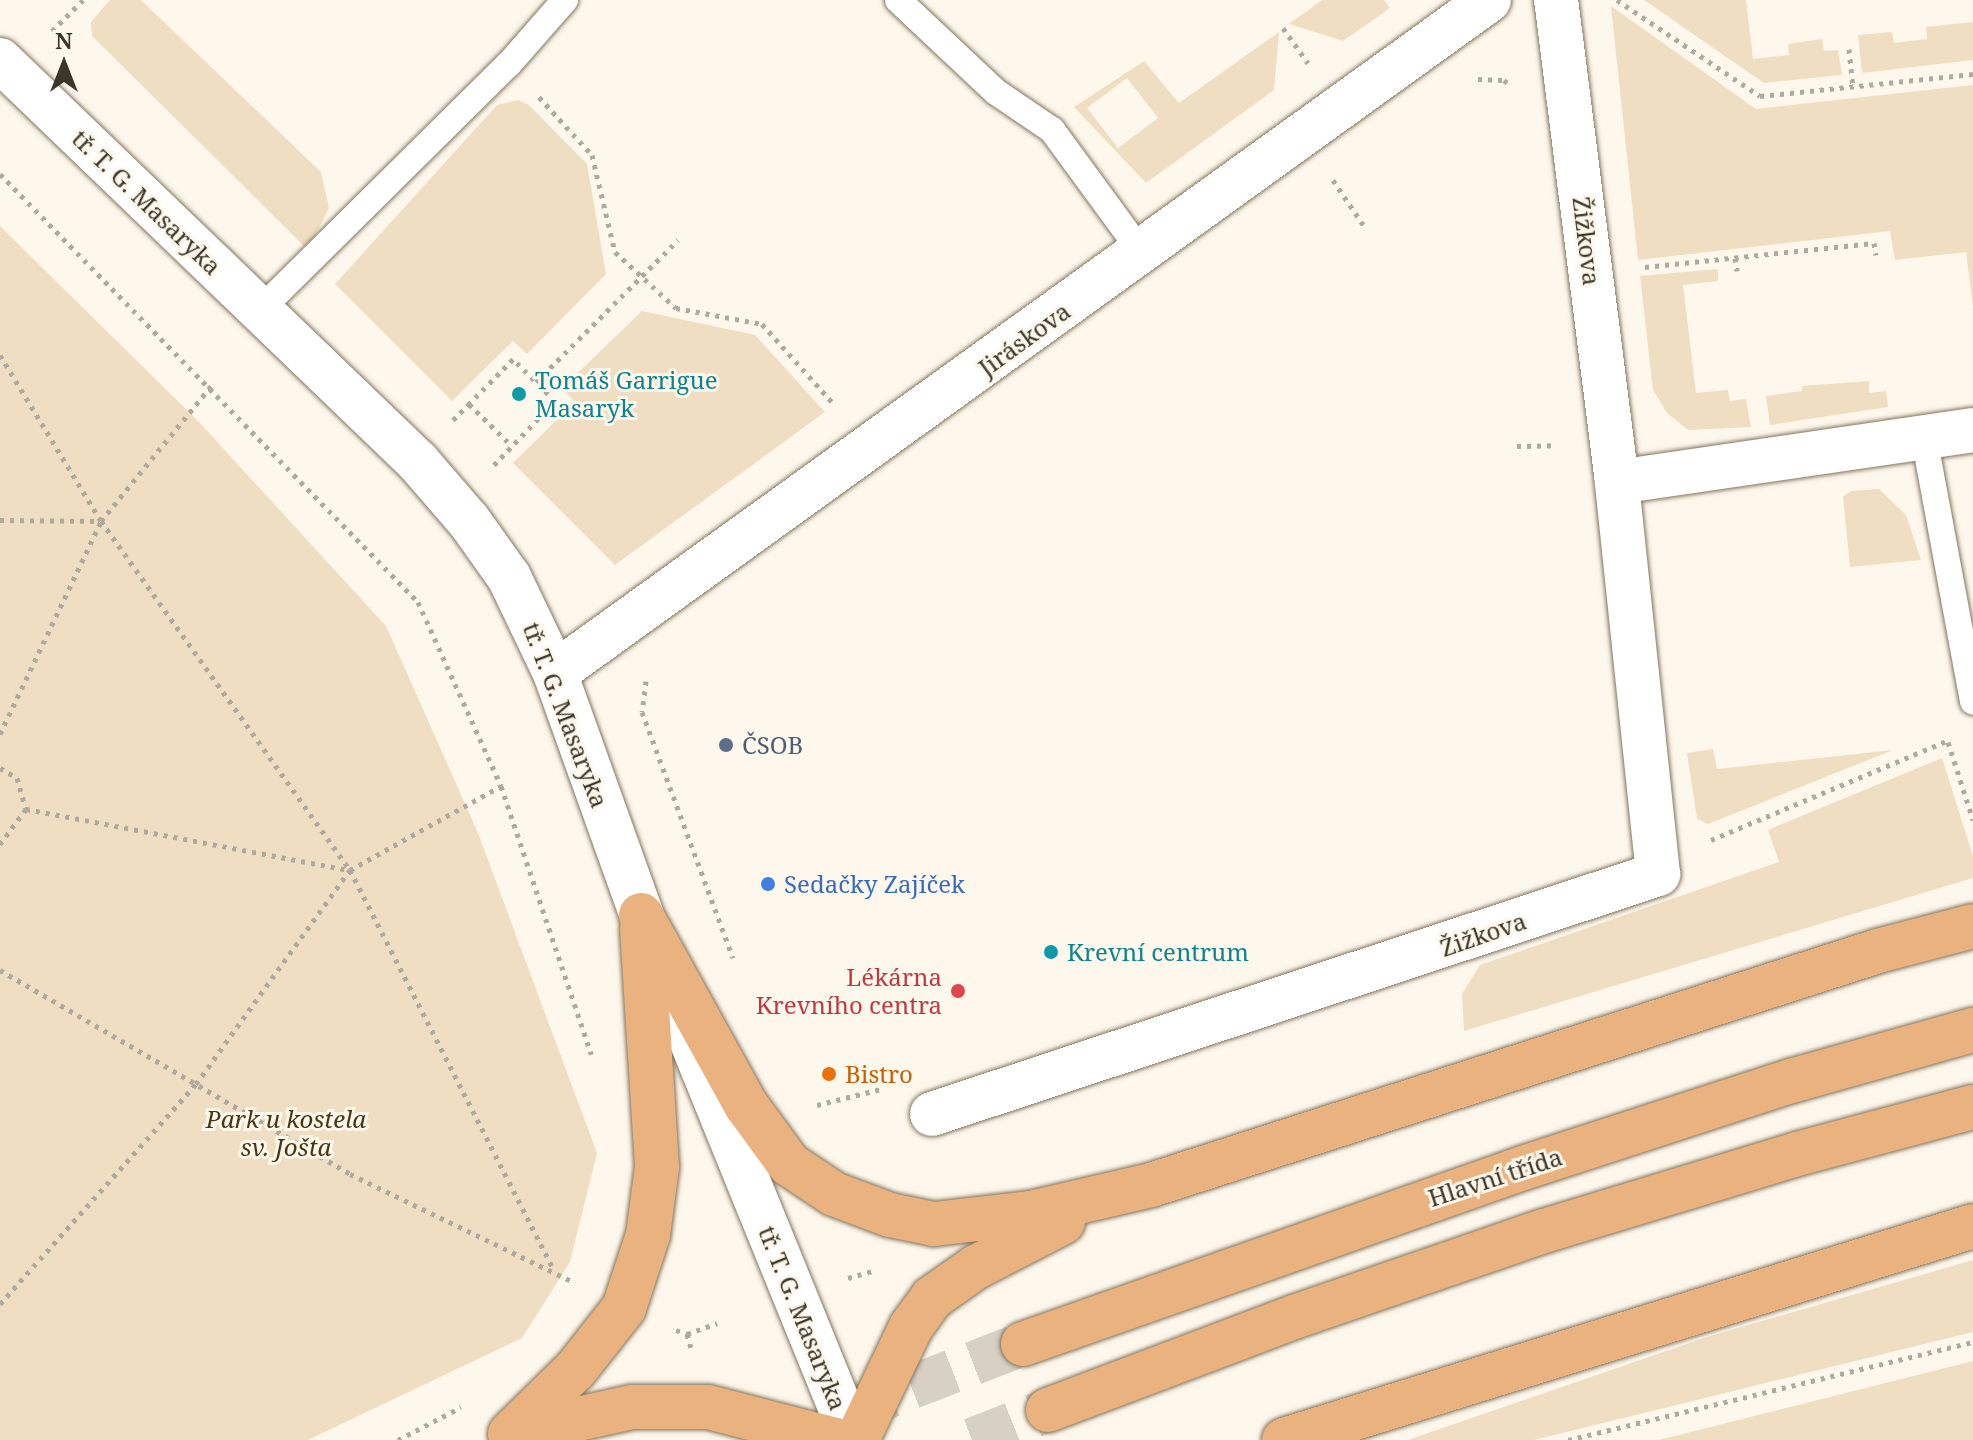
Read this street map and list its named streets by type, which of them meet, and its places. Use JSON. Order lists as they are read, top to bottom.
{
  "streets": {
    "main road": ["Hlavní třída"],
    "street": ["tř. T. G. Masaryka", "Žižkova", "Jiráskova"]
  },
  "crossings": [
    ["tř. T. G. Masaryka", "Jiráskova"]
  ],
  "parks": ["Park u kostela sv. Jošta"],
  "places": [
    "Tomáš Garrigue Masaryk",
    "ČSOB",
    "Sedačky Zajíček",
    "Krevní centrum",
    "Lékárna Krevního centra",
    "Bistro"
  ],
  "north": "top"
}
